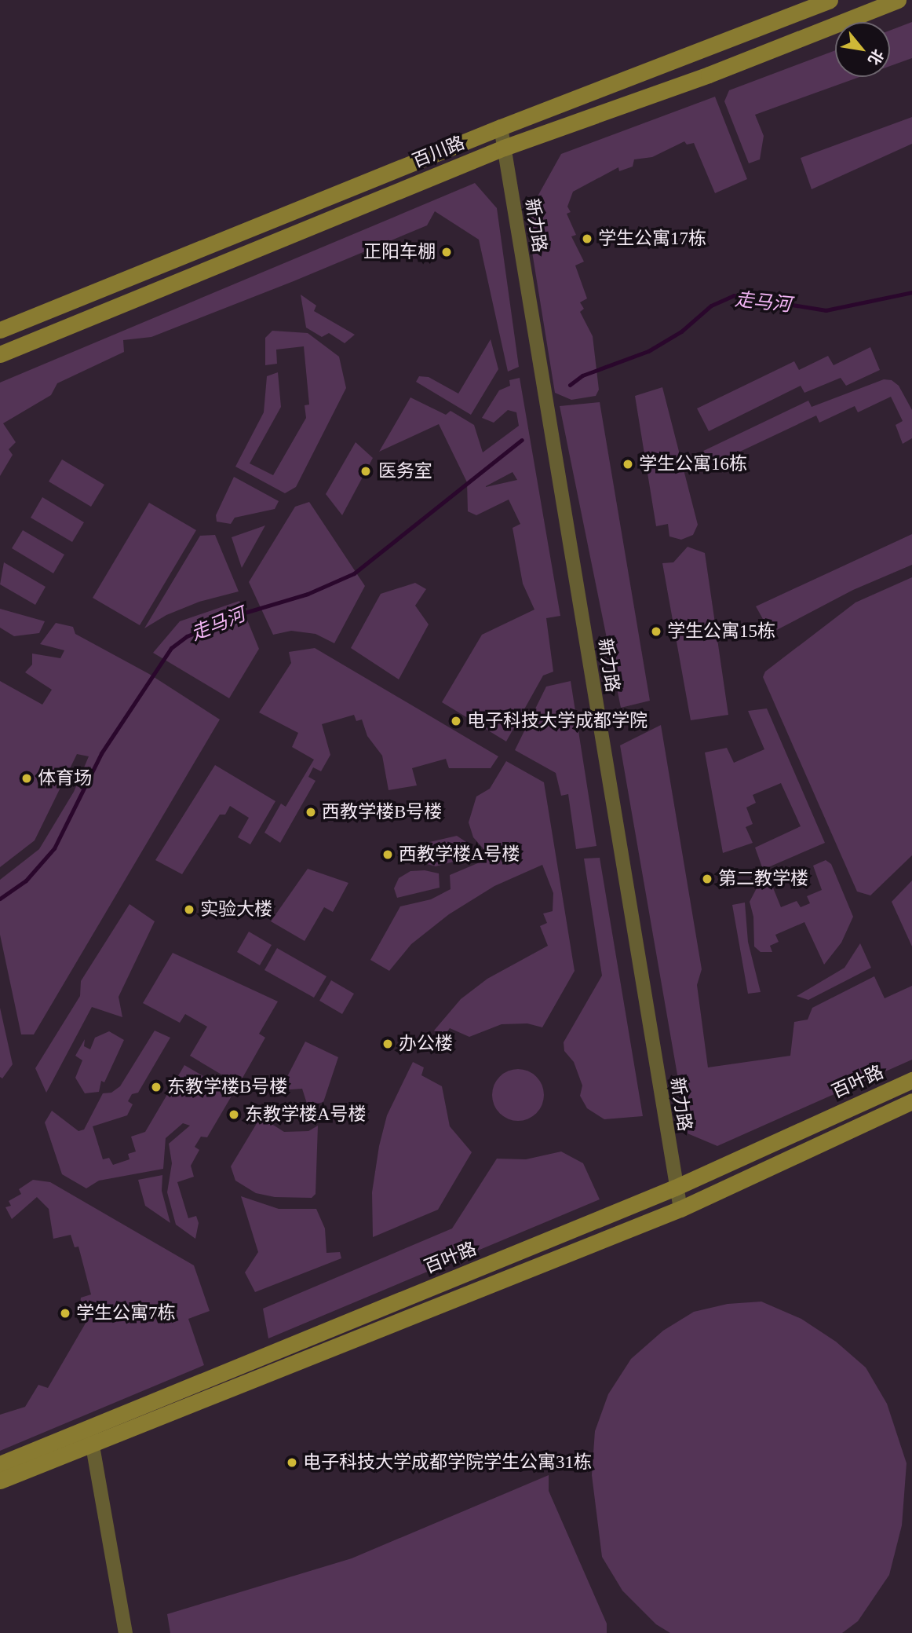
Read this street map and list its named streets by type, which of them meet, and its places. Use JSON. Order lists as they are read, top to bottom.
{
  "streets": {
    "street": ["百川路", "新力路", "百叶路"]
  },
  "crossings": [
    ["百川路", "新力路"],
    ["新力路", "百叶路"]
  ],
  "water": ["走马河"],
  "places": [
    "学生公寓17栋",
    "正阳车棚",
    "学生公寓16栋",
    "医务室",
    "学生公寓15栋",
    "电子科技大学成都学院",
    "体育场",
    "西教学楼B号楼",
    "西教学楼A号楼",
    "第二教学楼",
    "实验大楼",
    "办公楼",
    "东教学楼B号楼",
    "东教学楼A号楼",
    "学生公寓7栋",
    "电子科技大学成都学院学生公寓31栋"
  ],
  "north": "bottom right"
}
